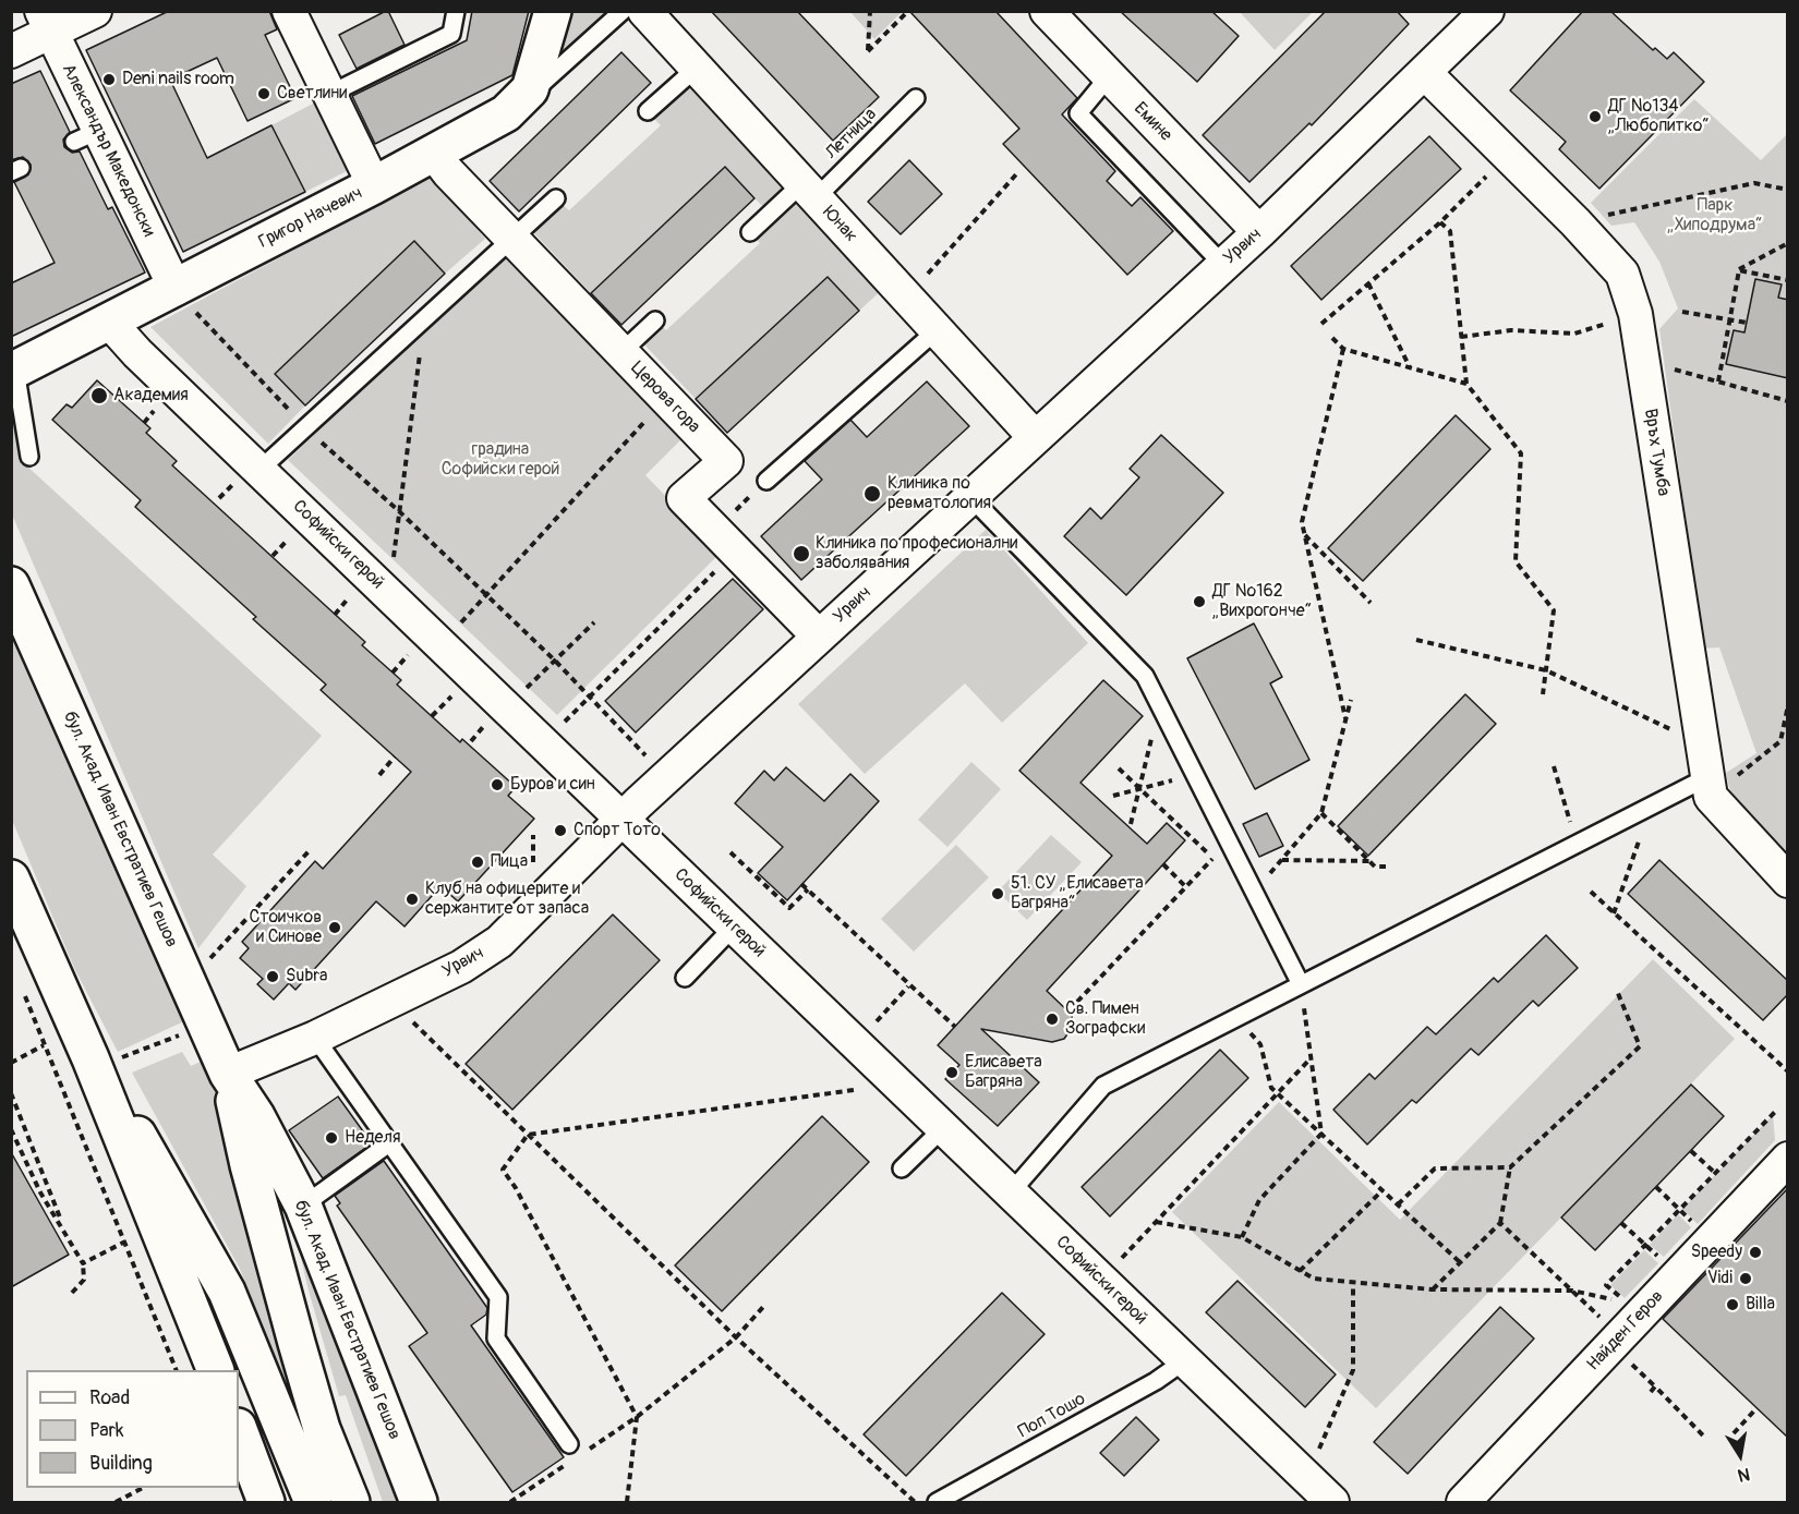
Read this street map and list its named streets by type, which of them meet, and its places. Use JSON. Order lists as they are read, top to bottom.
{
  "streets": {
    "main road": ["Григор Начевич", "бул. Акад. Иван Евстратиев Гешов"],
    "street": [
      "Емине",
      "Александър Македонски",
      "Юнак",
      "Урвич",
      "Церова гора",
      "Връх Тумба",
      "Софийски герой",
      "Найден Геров"
    ],
    "lane": ["Летница", "Поп Тошо"]
  },
  "crossings": [
    ["Емине", "Урвич"],
    ["Летница", "Юнак"],
    ["Александър Македонски", "Григор Начевич"],
    ["Григор Начевич", "Церова гора"],
    ["Григор Начевич", "Софийски герой"],
    ["Юнак", "Урвич"],
    ["Урвич", "Церова гора"],
    ["Урвич", "Връх Тумба"],
    ["Урвич", "Софийски герой"],
    ["Урвич", "бул. Акад. Иван Евстратиев Гешов"],
    ["Софийски герой", "Поп Тошо"]
  ],
  "parks": ["Парк „Хиподрума“", "градина Софийски герой"],
  "places": [
    "Deni nails room",
    "Светлини",
    "ДГ №134 „Любопитко“",
    "Академия",
    "Клиника по ревматология",
    "Клиника по професионални заболявания",
    "ДГ №162 „Вихрогонче“",
    "Буров и син",
    "Спорт Тото",
    "Пица",
    "51. СУ „Елисавета Багряна“",
    "Клуб на офицерите и сержантите от запаса",
    "Стоичков и Синове",
    "Subra",
    "Св. Пимен Зографски",
    "Елисавета Багряна",
    "Неделя",
    "Speedy",
    "Vidi",
    "Billa"
  ],
  "legend": ["Road", "Park", "Building"],
  "north": "bottom"
}
